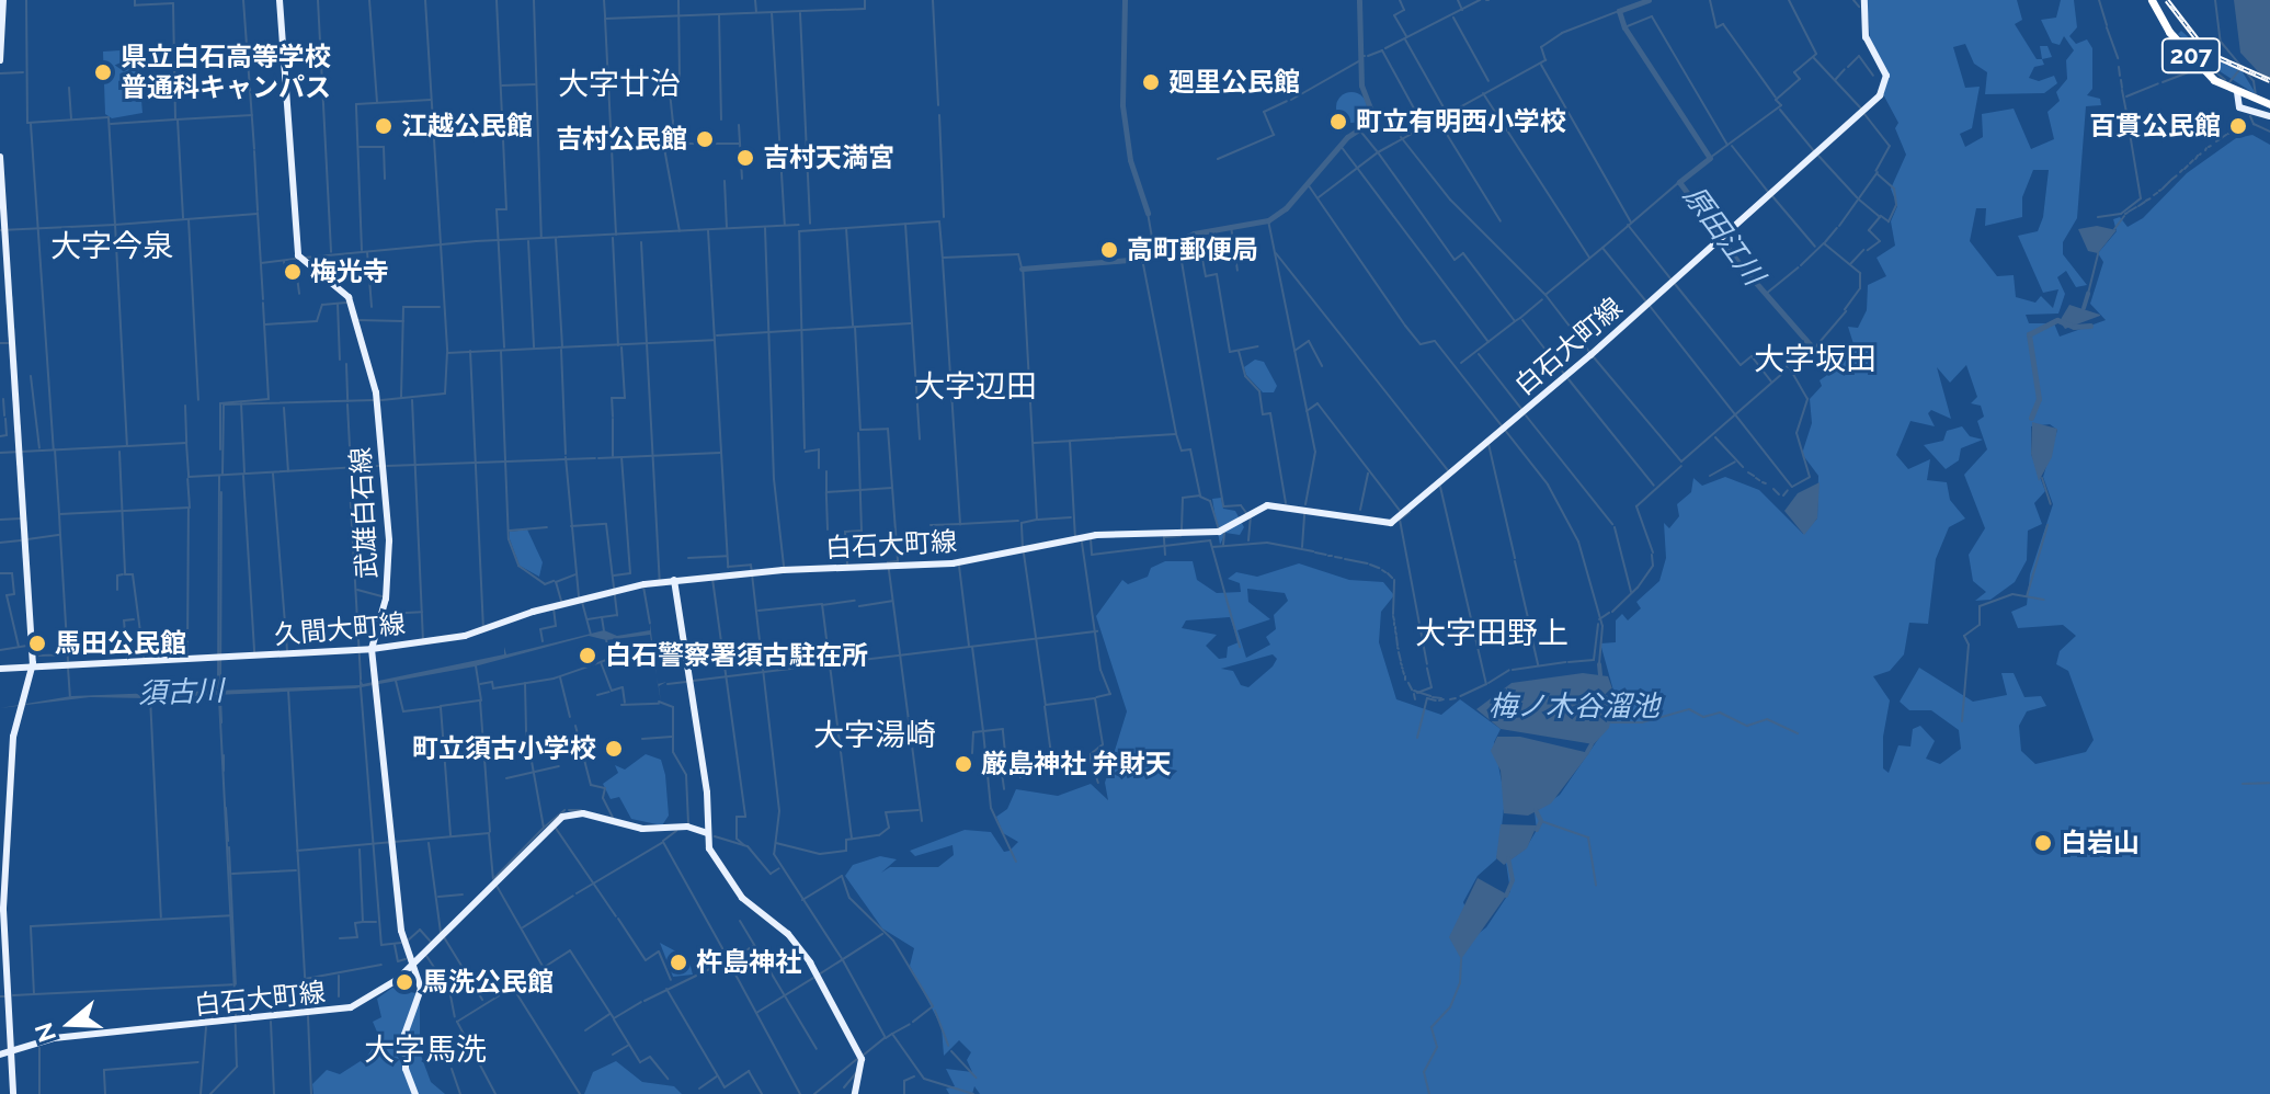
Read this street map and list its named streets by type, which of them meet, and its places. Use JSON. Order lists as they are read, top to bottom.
{
  "streets": {
    "highway": ["207"],
    "main road": ["白石大町線", "武雄白石線", "久間大町線"]
  },
  "crossings": [
    ["白石大町線", "武雄白石線"],
    ["白石大町線", "久間大町線"],
    ["武雄白石線", "久間大町線"]
  ],
  "districts": [
    "大字廿治",
    "大字今泉",
    "大字坂田",
    "大字辺田",
    "大字田野上",
    "大字湯崎",
    "大字馬洗"
  ],
  "water": ["原田江川", "須古川", "梅ノ木谷溜池"],
  "places": [
    "県立白石高等学校 普通科キャンパス",
    "廻里公民館",
    "町立有明西小学校",
    "江越公民館",
    "百貫公民館",
    "吉村公民館",
    "吉村天満宮",
    "高町郵便局",
    "梅光寺",
    "馬田公民館",
    "白石警察署須古駐在所",
    "町立須古小学校",
    "厳島神社 弁財天",
    "白岩山",
    "杵島神社",
    "馬洗公民館"
  ],
  "north": "left"
}
